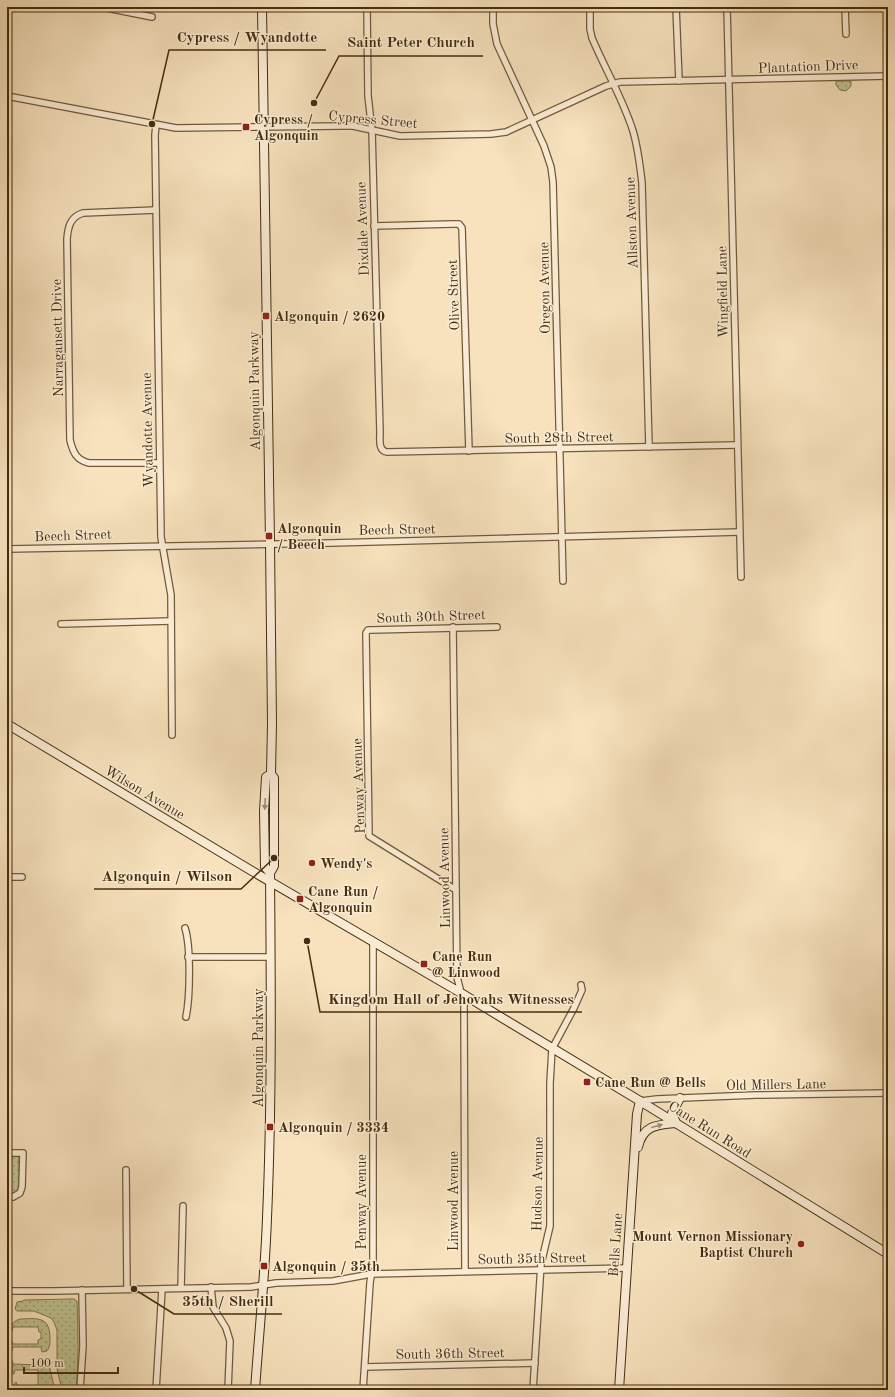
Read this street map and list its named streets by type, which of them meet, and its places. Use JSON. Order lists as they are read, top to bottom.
{
  "streets": {
    "main road": [
      "Algonquin Parkway",
      "Wilson Avenue",
      "Cane Run Road",
      "Bells Lane"
    ],
    "street": [
      "Plantation Drive",
      "Cypress Street",
      "Allston Avenue",
      "Dixdale Avenue",
      "Oregon Avenue",
      "Wingfield Lane",
      "Olive Street",
      "Narragansett Drive",
      "Wyandotte Avenue",
      "South 28th Street",
      "Beech Street",
      "South 30th Street",
      "Penway Avenue",
      "Linwood Avenue",
      "Old Millers Lane",
      "Hudson Avenue",
      "South 35th Street",
      "South 36th Street"
    ]
  },
  "crossings": [
    ["Plantation Drive", "Cypress Street"],
    ["Plantation Drive", "Wingfield Lane"],
    ["Cypress Street", "Allston Avenue"],
    ["Cypress Street", "Dixdale Avenue"],
    ["Cypress Street", "Oregon Avenue"],
    ["Cypress Street", "Wingfield Lane"],
    ["Cypress Street", "Algonquin Parkway"],
    ["Cypress Street", "Wyandotte Avenue"],
    ["Allston Avenue", "South 28th Street"],
    ["Dixdale Avenue", "Olive Street"],
    ["Dixdale Avenue", "South 28th Street"],
    ["Oregon Avenue", "South 28th Street"],
    ["Oregon Avenue", "Beech Street"],
    ["Wingfield Lane", "South 28th Street"],
    ["Wingfield Lane", "Beech Street"],
    ["Olive Street", "South 28th Street"],
    ["Narragansett Drive", "Wyandotte Avenue"],
    ["Algonquin Parkway", "Beech Street"],
    ["Algonquin Parkway", "Wilson Avenue"],
    ["Algonquin Parkway", "Cane Run Road"],
    ["Algonquin Parkway", "South 35th Street"],
    ["Wyandotte Avenue", "Beech Street"],
    ["South 30th Street", "Penway Avenue"],
    ["South 30th Street", "Linwood Avenue"],
    ["Penway Avenue", "Linwood Avenue"],
    ["Penway Avenue", "Cane Run Road"],
    ["Penway Avenue", "South 35th Street"],
    ["Penway Avenue", "South 36th Street"],
    ["Wilson Avenue", "Cane Run Road"],
    ["Linwood Avenue", "Cane Run Road"],
    ["Linwood Avenue", "South 35th Street"],
    ["Old Millers Lane", "Cane Run Road"],
    ["Old Millers Lane", "Bells Lane"],
    ["Cane Run Road", "Hudson Avenue"],
    ["Cane Run Road", "Bells Lane"],
    ["Hudson Avenue", "South 35th Street"],
    ["Hudson Avenue", "South 36th Street"],
    ["Bells Lane", "South 35th Street"]
  ],
  "places": {
    "other": [
      "Saint Peter Church",
      "Cypress / Wyandotte",
      "Algonquin / Wilson",
      "Wendy's",
      "Kingdom Hall of Jehovahs Witnesses",
      "Mount Vernon Missionary Baptist Church",
      "35th / Sherill"
    ],
    "transit": [
      "Cypress / Algonquin",
      "Algonquin / 2620",
      "Algonquin / Beech",
      "Cane Run / Algonquin",
      "Cane Run @ Linwood",
      "Cane Run @ Bells",
      "Algonquin / 3334",
      "Algonquin / 35th"
    ]
  },
  "scale_bar": "100 m"
}
